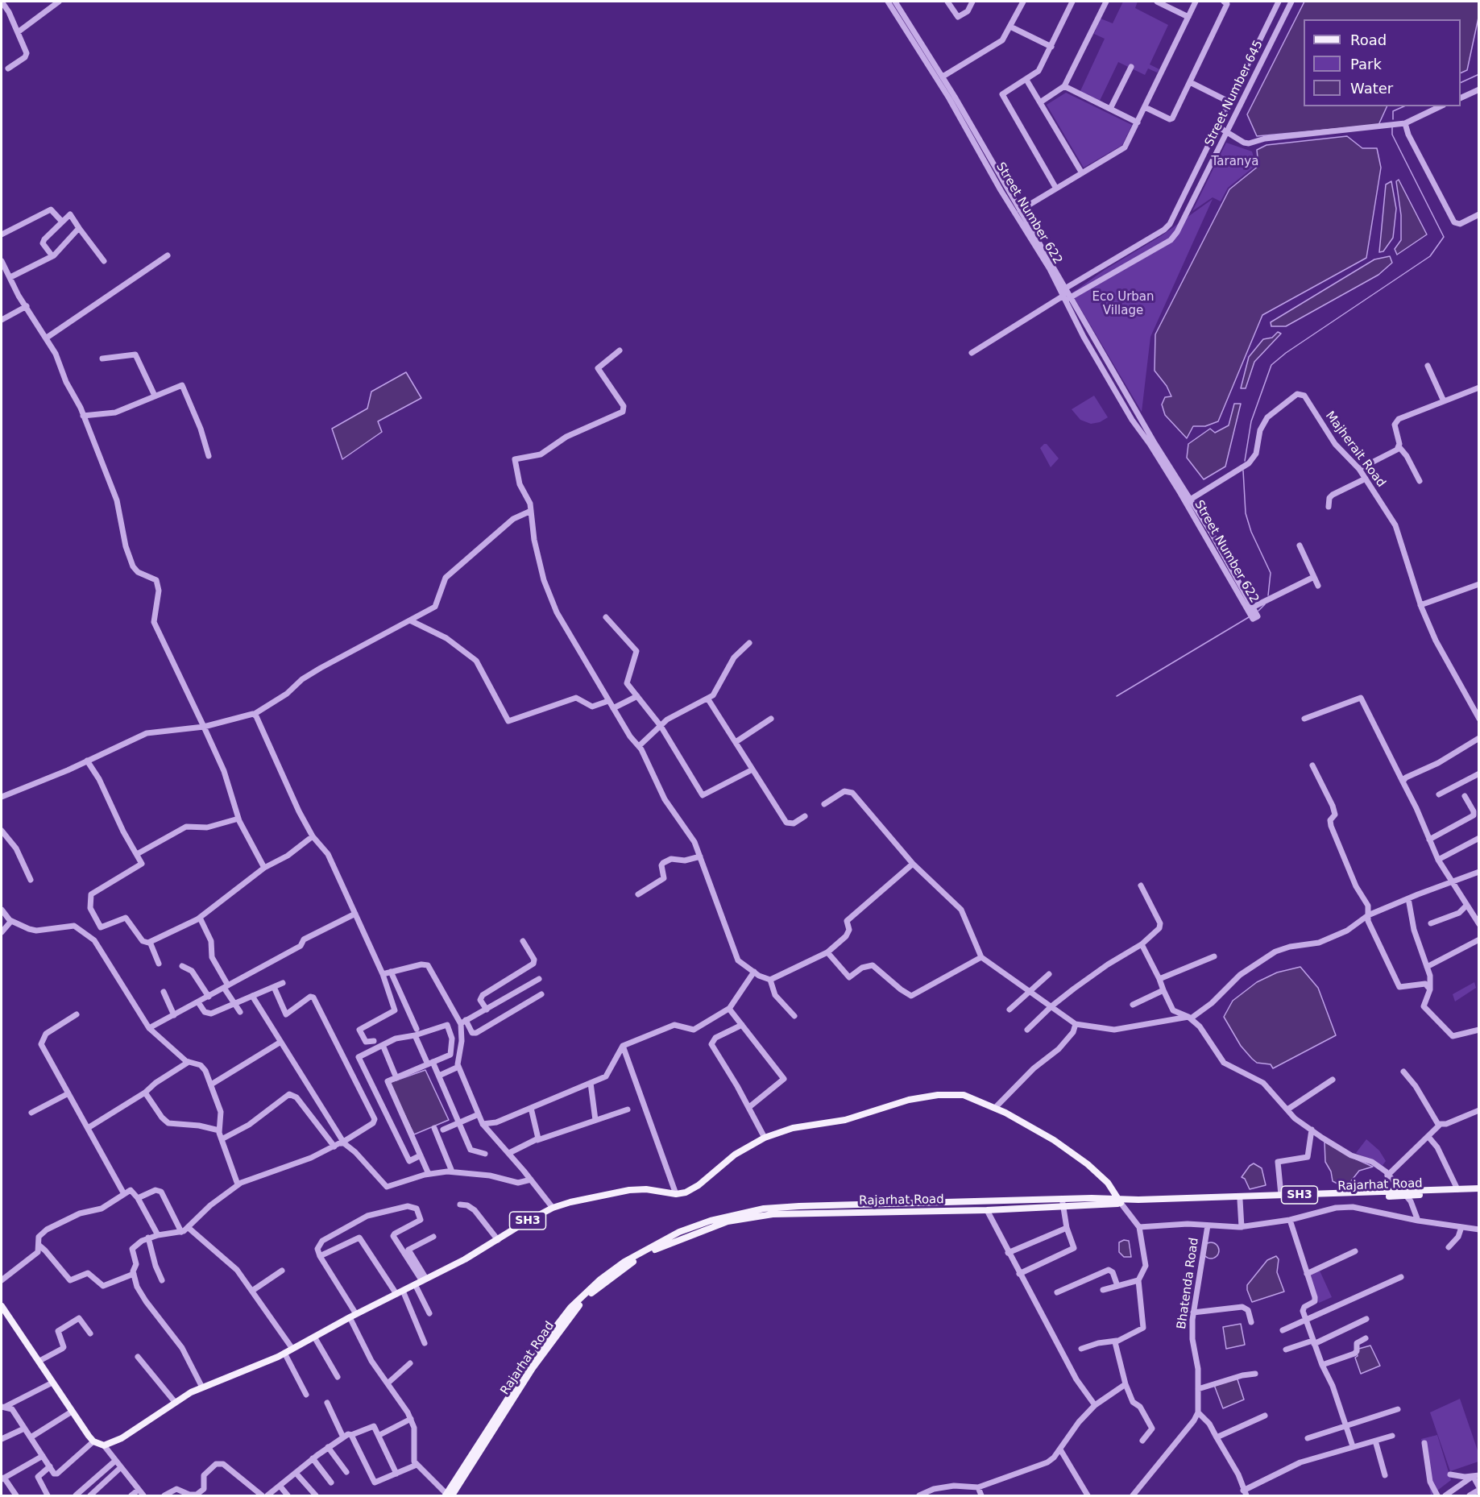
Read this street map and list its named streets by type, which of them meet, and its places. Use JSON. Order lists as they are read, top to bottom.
{
  "streets": {
    "main road": ["Rajarhat Road", "SH3"],
    "street": [
      "Street Number 645",
      "Street Number 622",
      "Majherait Road",
      "Bhatenda Road"
    ]
  },
  "crossings": [
    ["Street Number 645", "Street Number 622"],
    ["Street Number 622", "Majherait Road"]
  ],
  "parks": ["Taranya", "Eco Urban Village"],
  "legend": ["Road", "Park", "Water"]
}
